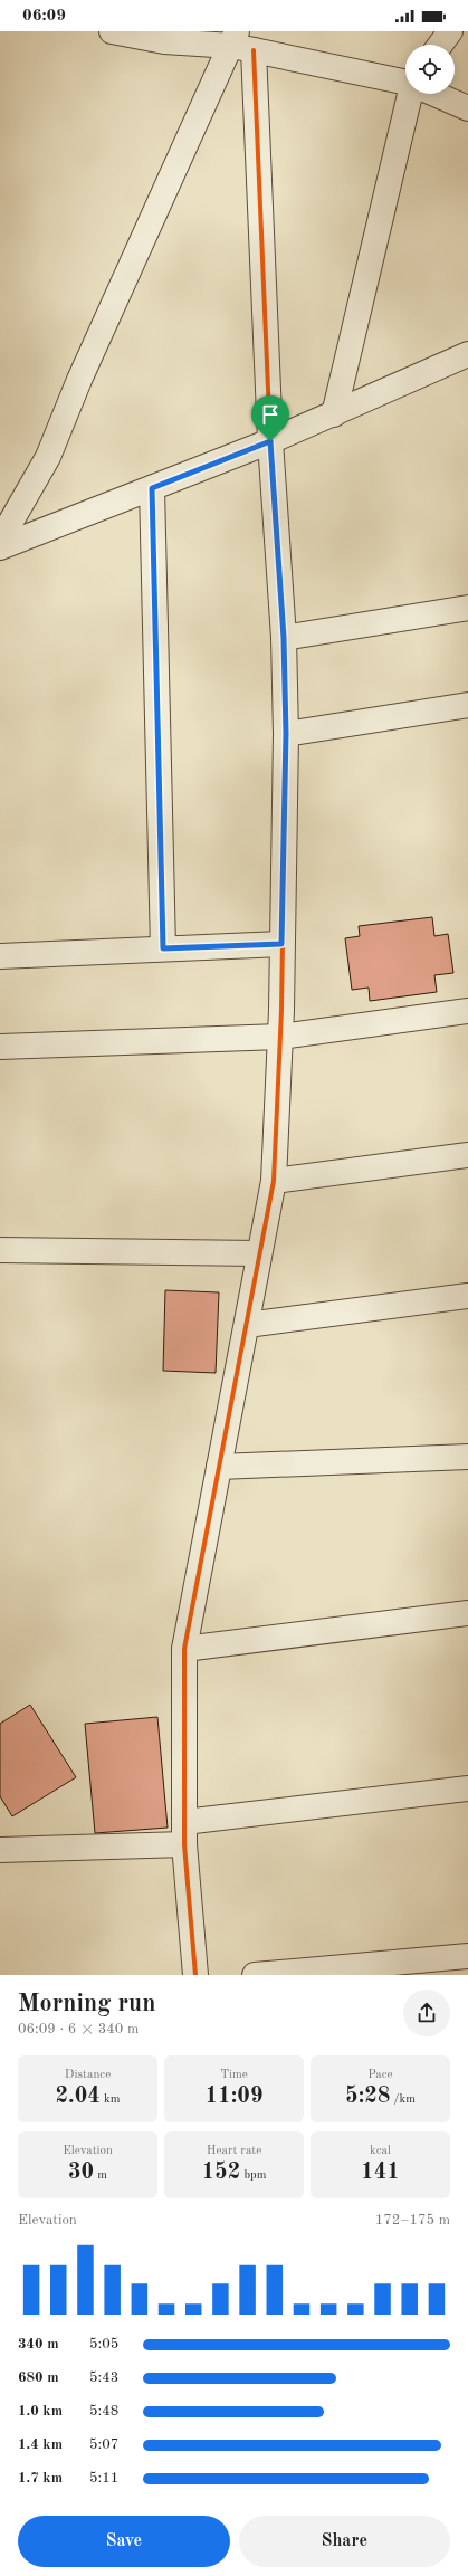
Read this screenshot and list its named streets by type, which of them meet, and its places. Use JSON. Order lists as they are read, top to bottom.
{
  "page": {
    "status": "06:09",
    "heading": ["Morning run", "06:09 · 6 × 340 m"],
    "stats": [
      ["Distance", "2.04 km"],
      ["Time", "11:09"],
      ["Pace", "5:28 /km"],
      ["Elevation", "30 m"],
      ["Heart rate", "152 bpm"],
      ["kcal", "141"]
    ],
    "chart": ["Elevation", "172–175 m"],
    "list": [
      {
        "name": "340 m",
        "note": "5:05"
      },
      {
        "name": "680 m",
        "note": "5:43"
      },
      {
        "name": "1.0 km",
        "note": "5:48"
      },
      {
        "name": "1.4 km",
        "note": "5:07"
      },
      {
        "name": "1.7 km",
        "note": "5:11"
      }
    ],
    "buttons": ["Save", "Share"]
  }
}
